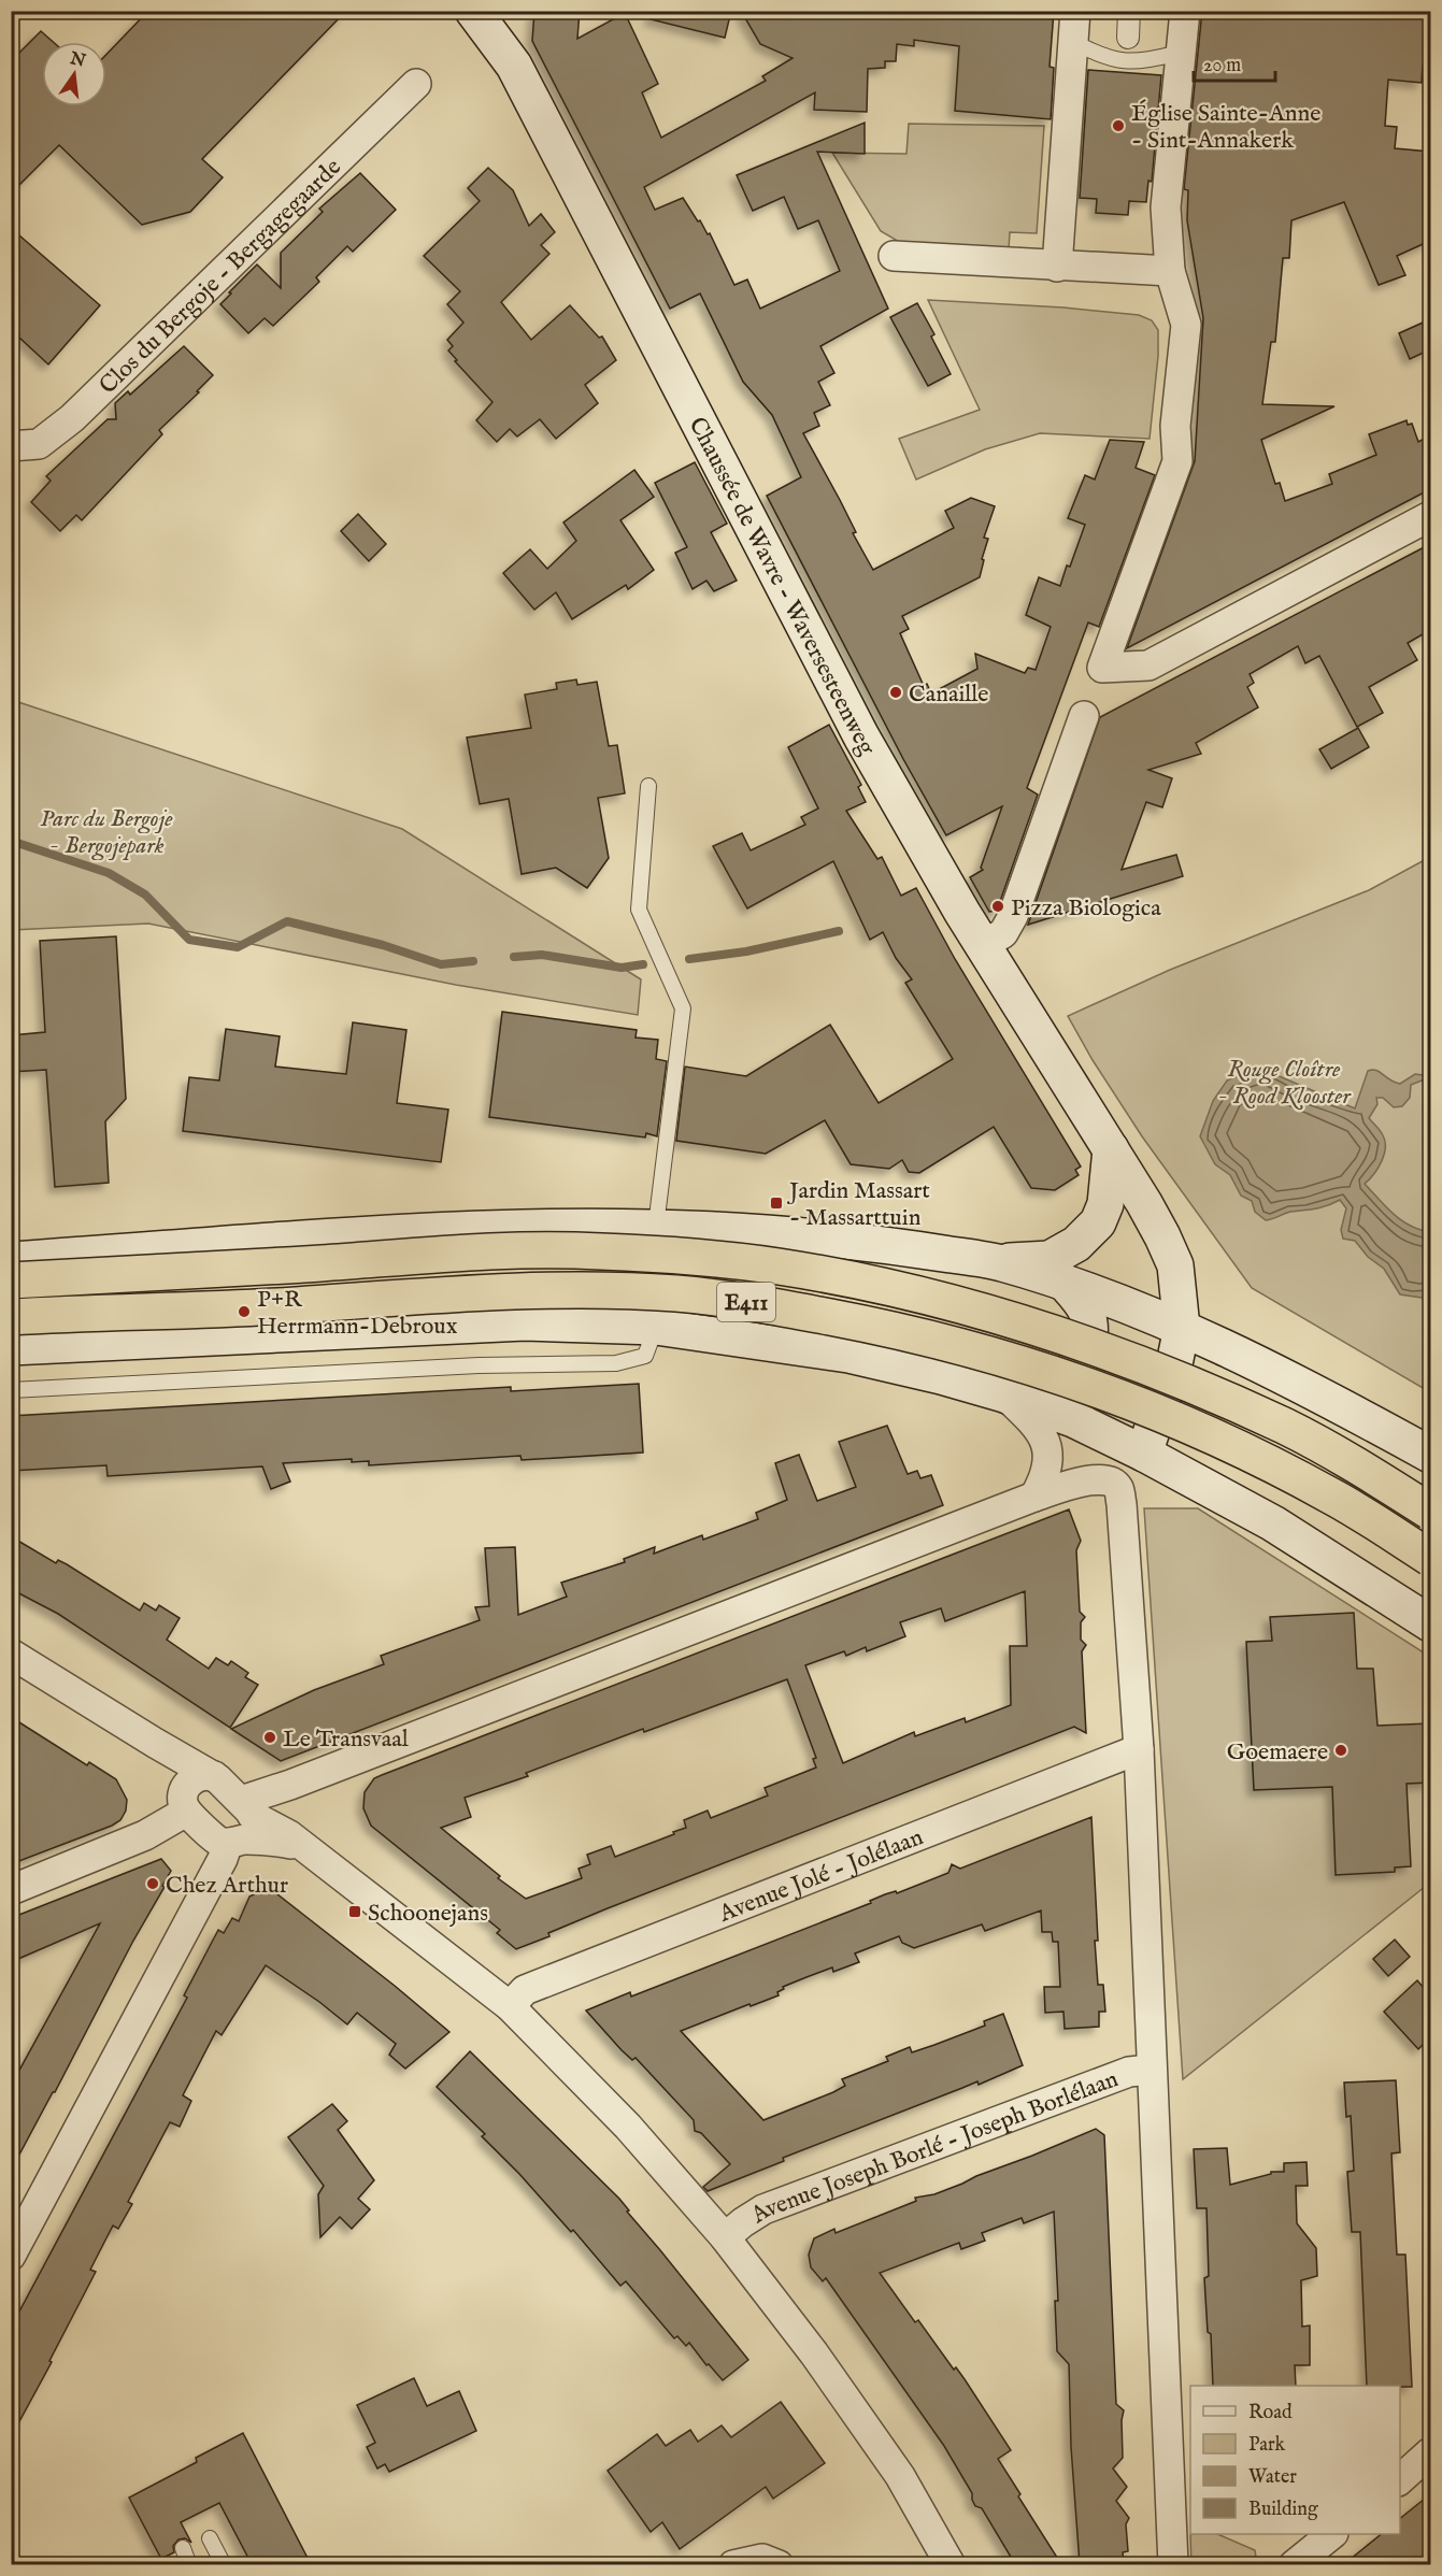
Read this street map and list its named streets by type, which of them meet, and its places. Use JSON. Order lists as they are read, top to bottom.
{
  "streets": {
    "highway": ["E411"],
    "main road": ["Chaussée de Wavre - Waversesteenweg"],
    "street": ["Clos du Bergoje - Bergagegaarde", "Avenue Jolé - Jolélaan", "Avenue Joseph Borlé - Joseph Borlélaan"]
  },
  "parks": ["Parc du Bergoje - Bergojepark", "Rouge Cloître - Rood Klooster"],
  "places": {
    "other": [
      "Église Sainte-Anne - Sint-Annakerk",
      "Canaille",
      "Pizza Biologica",
      "P+R Herrmann-Debroux",
      "Le Transvaal",
      "Goemaere",
      "Chez Arthur"
    ],
    "transit": ["Jardin Massart - Massarttuin", "Schoonejans"]
  },
  "legend": [
    "Road",
    "Park",
    "Water",
    "Building"
  ],
  "scale_bar": "20 m",
  "north": "top"
}
